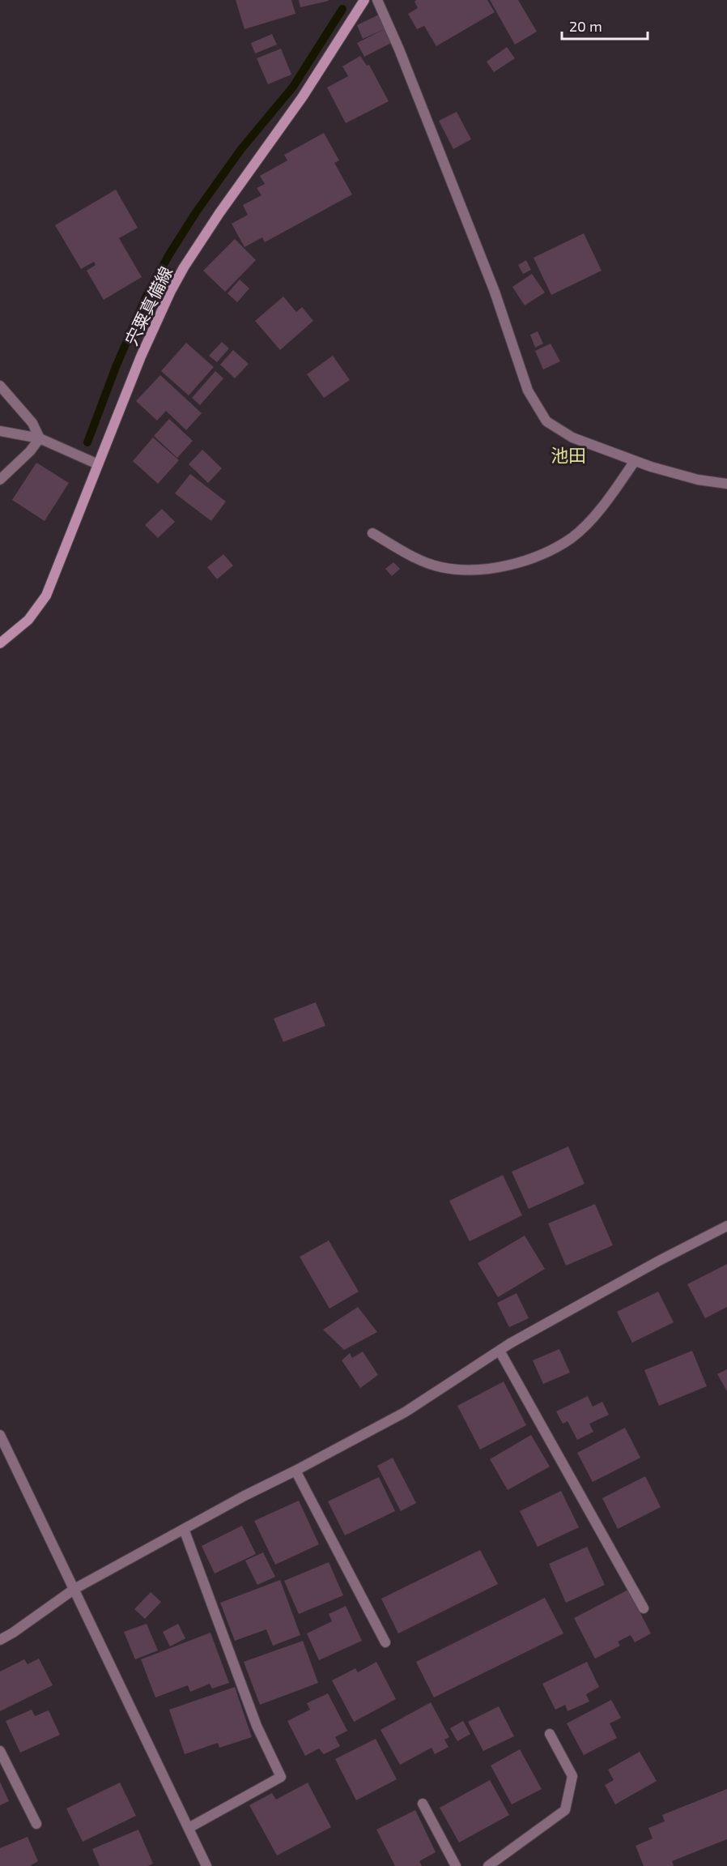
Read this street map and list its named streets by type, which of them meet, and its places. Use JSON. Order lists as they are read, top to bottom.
{
  "streets": {
    "main road": ["宍粟真備線"]
  },
  "districts": ["池田"],
  "scale_bar": "20 m"
}
